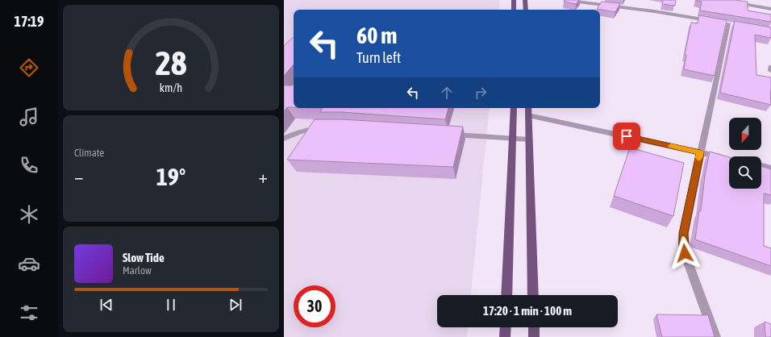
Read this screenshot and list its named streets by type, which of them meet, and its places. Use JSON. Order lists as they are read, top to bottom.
{
  "north": "bottom",
  "page": {
    "tabs": "17:19",
    "turn": ["60 m", "Turn left"],
    "tile": "Climate",
    "heat": ["−", "19°", "+"],
    "song": ["Slow Tide", "Marlow"],
    "limit": "30",
    "trip": "17:20 · 1 min · 100 m",
    "gauge": ["28", "km/h"]
  }
}
